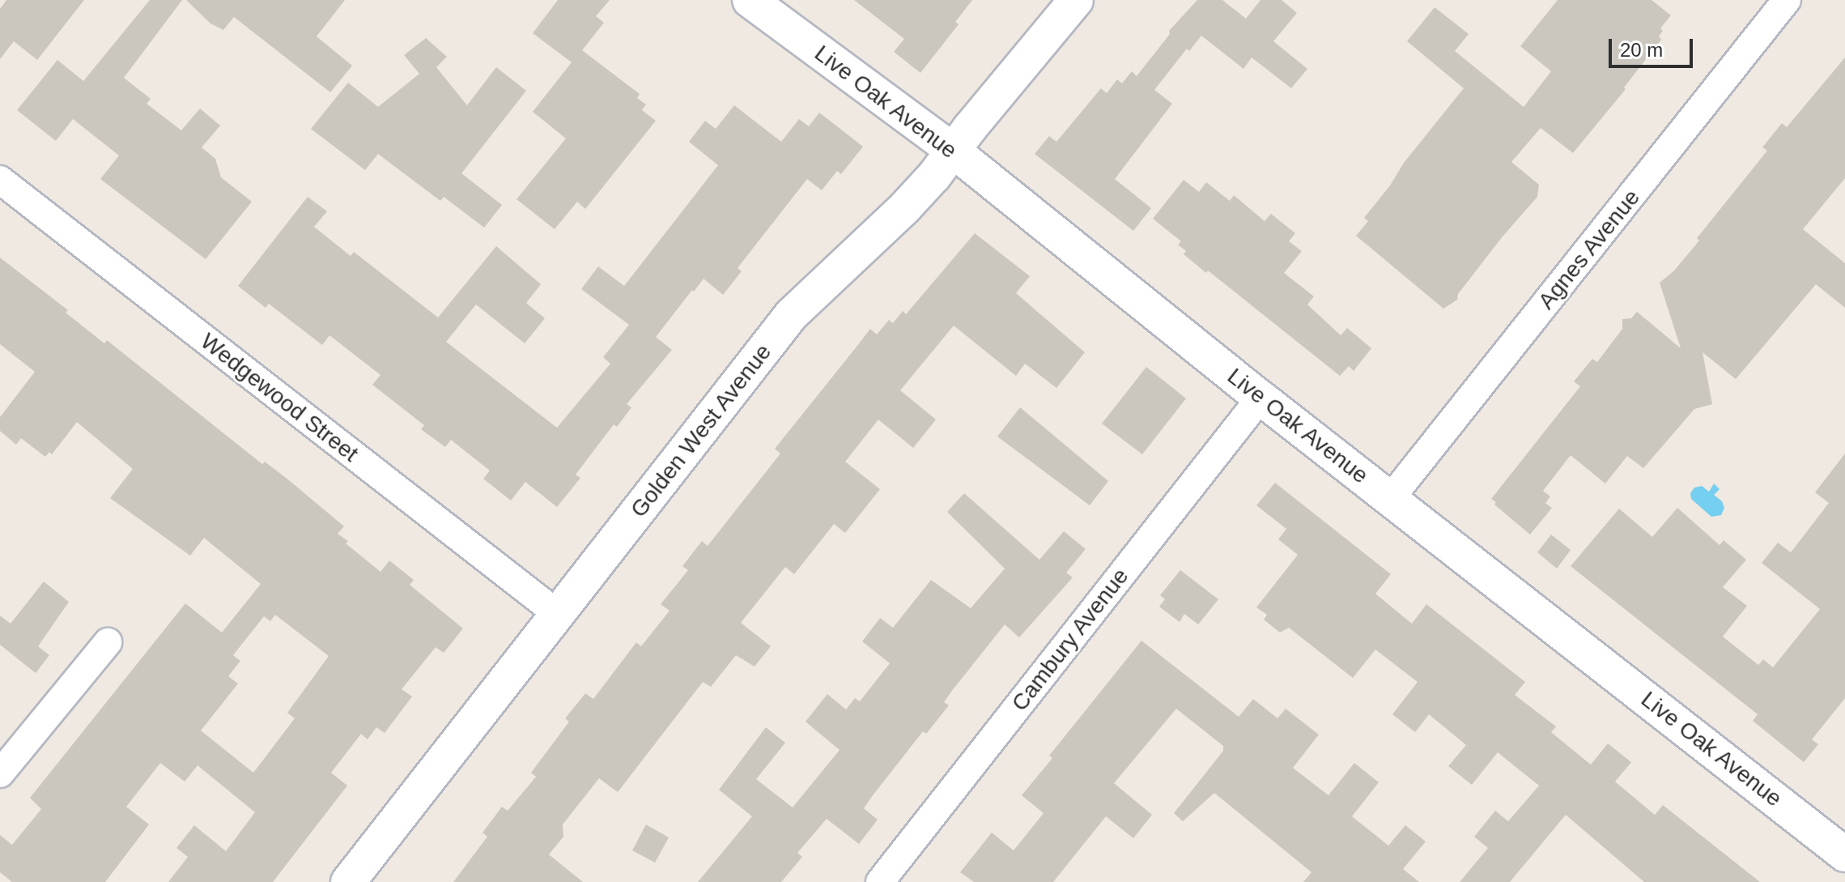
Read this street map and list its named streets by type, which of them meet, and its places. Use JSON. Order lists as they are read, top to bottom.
{
  "streets": {
    "street": [
      "Live Oak Avenue",
      "Agnes Avenue",
      "Wedgewood Street",
      "Golden West Avenue",
      "Cambury Avenue"
    ]
  },
  "crossings": [
    ["Live Oak Avenue", "Agnes Avenue"],
    ["Live Oak Avenue", "Golden West Avenue"],
    ["Live Oak Avenue", "Cambury Avenue"],
    ["Wedgewood Street", "Golden West Avenue"]
  ],
  "scale_bar": "20 m"
}
